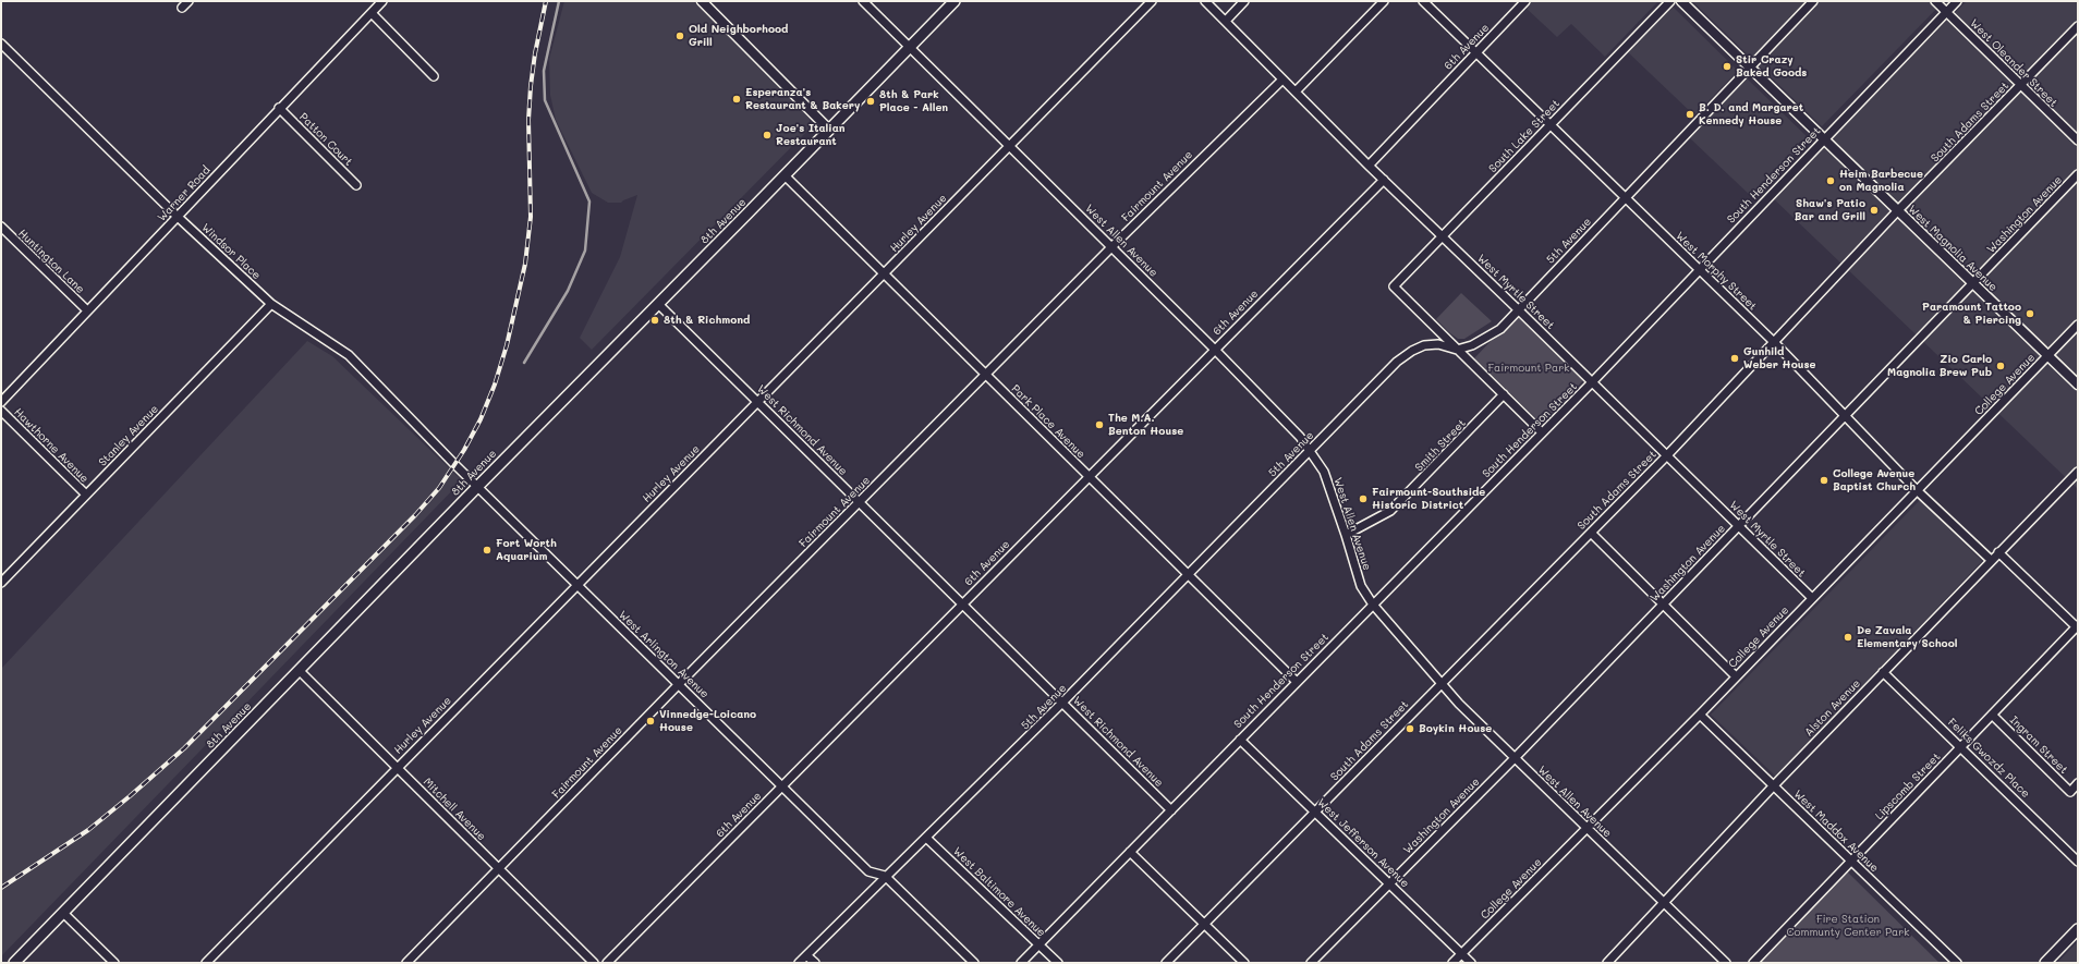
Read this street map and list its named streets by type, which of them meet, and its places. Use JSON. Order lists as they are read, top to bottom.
{
  "streets": {
    "main road": ["8th Avenue"],
    "street": [
      "6th Avenue",
      "West Oleander Street",
      "South Adams Street",
      "South Lake Street",
      "Patton Court",
      "South Henderson Street",
      "Fairmount Avenue",
      "Warner Road",
      "Washington Avenue",
      "Hurley Avenue",
      "West Allen Avenue",
      "5th Avenue",
      "West Magnolia Avenue",
      "Windsor Place",
      "Huntington Lane",
      "West Morphy Street",
      "West Myrtle Street",
      "College Avenue",
      "Park Place Avenue",
      "West Richmond Avenue",
      "Stanley Avenue",
      "Hawthorne Avenue",
      "Smith Street",
      "West Arlington Avenue",
      "Alston Avenue",
      "Ingram Street",
      "Feliks Gwozdz Place",
      "Lipscomb Street",
      "Mitchell Avenue",
      "West Maddox Avenue",
      "West Jefferson Avenue",
      "West Baltimore Avenue"
    ]
  },
  "crossings": [
    ["6th Avenue", "West Allen Avenue"],
    ["6th Avenue", "West Morphy Street"],
    ["6th Avenue", "West Myrtle Street"],
    ["6th Avenue", "Park Place Avenue"],
    ["6th Avenue", "West Richmond Avenue"],
    ["6th Avenue", "West Arlington Avenue"],
    ["West Oleander Street", "South Adams Street"],
    ["West Oleander Street", "South Henderson Street"],
    ["South Adams Street", "West Allen Avenue"],
    ["South Adams Street", "West Magnolia Avenue"],
    ["South Adams Street", "West Morphy Street"],
    ["South Adams Street", "West Myrtle Street"],
    ["South Adams Street", "West Jefferson Avenue"],
    ["South Lake Street", "5th Avenue"],
    ["South Lake Street", "West Morphy Street"],
    ["South Lake Street", "West Myrtle Street"],
    ["Patton Court", "Warner Road"],
    ["South Henderson Street", "West Allen Avenue"],
    ["South Henderson Street", "West Magnolia Avenue"],
    ["South Henderson Street", "West Morphy Street"],
    ["South Henderson Street", "West Myrtle Street"],
    ["South Henderson Street", "Park Place Avenue"],
    ["South Henderson Street", "West Richmond Avenue"],
    ["South Henderson Street", "West Jefferson Avenue"],
    ["South Henderson Street", "West Baltimore Avenue"],
    ["Fairmount Avenue", "West Allen Avenue"],
    ["Fairmount Avenue", "West Myrtle Street"],
    ["Fairmount Avenue", "Park Place Avenue"],
    ["Fairmount Avenue", "West Richmond Avenue"],
    ["Fairmount Avenue", "West Arlington Avenue"],
    ["Fairmount Avenue", "Mitchell Avenue"],
    ["Warner Road", "Windsor Place"],
    ["Warner Road", "Huntington Lane"],
    ["Washington Avenue", "West Allen Avenue"],
    ["Washington Avenue", "West Magnolia Avenue"],
    ["Washington Avenue", "West Morphy Street"],
    ["Washington Avenue", "West Myrtle Street"],
    ["Washington Avenue", "West Jefferson Avenue"],
    ["8th Avenue", "West Allen Avenue"],
    ["8th Avenue", "Park Place Avenue"],
    ["8th Avenue", "West Richmond Avenue"],
    ["8th Avenue", "West Arlington Avenue"],
    ["8th Avenue", "Mitchell Avenue"],
    ["Hurley Avenue", "West Allen Avenue"],
    ["Hurley Avenue", "Park Place Avenue"],
    ["Hurley Avenue", "West Richmond Avenue"],
    ["Hurley Avenue", "West Arlington Avenue"],
    ["Hurley Avenue", "Mitchell Avenue"],
    ["West Allen Avenue", "5th Avenue"],
    ["West Allen Avenue", "College Avenue"],
    ["West Allen Avenue", "Smith Street"],
    ["West Allen Avenue", "Alston Avenue"],
    ["5th Avenue", "West Magnolia Avenue"],
    ["5th Avenue", "West Morphy Street"],
    ["5th Avenue", "West Myrtle Street"],
    ["5th Avenue", "Park Place Avenue"],
    ["5th Avenue", "West Richmond Avenue"],
    ["5th Avenue", "West Arlington Avenue"],
    ["5th Avenue", "West Baltimore Avenue"],
    ["West Magnolia Avenue", "College Avenue"],
    ["Windsor Place", "Stanley Avenue"],
    ["Windsor Place", "West Arlington Avenue"],
    ["West Morphy Street", "College Avenue"],
    ["West Morphy Street", "Alston Avenue"],
    ["West Myrtle Street", "College Avenue"],
    ["College Avenue", "West Maddox Avenue"],
    ["College Avenue", "West Jefferson Avenue"],
    ["Stanley Avenue", "Hawthorne Avenue"],
    ["Alston Avenue", "Feliks Gwozdz Place"],
    ["Alston Avenue", "West Maddox Avenue"],
    ["Ingram Street", "Lipscomb Street"],
    ["Feliks Gwozdz Place", "Lipscomb Street"],
    ["Lipscomb Street", "West Maddox Avenue"]
  ],
  "parks": ["Fairmount Park", "Fire Station Communty Center Park"],
  "places": [
    "Old Neighborhood Grill",
    "Stir Crazy Baked Goods",
    "Esperanza's Restaurant & Bakery",
    "8th & Park Place - Allen",
    "B. D. and Margaret Kennedy House",
    "Joe's Italian Restaurant",
    "Heim Barbecue on Magnolia",
    "Shaw's Patio Bar and Grill",
    "Paramount Tattoo & Piercing",
    "8th & Richmond",
    "Gunhild Weber House",
    "Zio Carlo Magnolia Brew Pub",
    "The M.A. Benton House",
    "College Avenue Baptist Church",
    "Fairmount-Southside Historic District",
    "Fort Worth Aquarium",
    "De Zavala Elementary School",
    "Vinnedge-Loicano House",
    "Boykin House"
  ]
}
